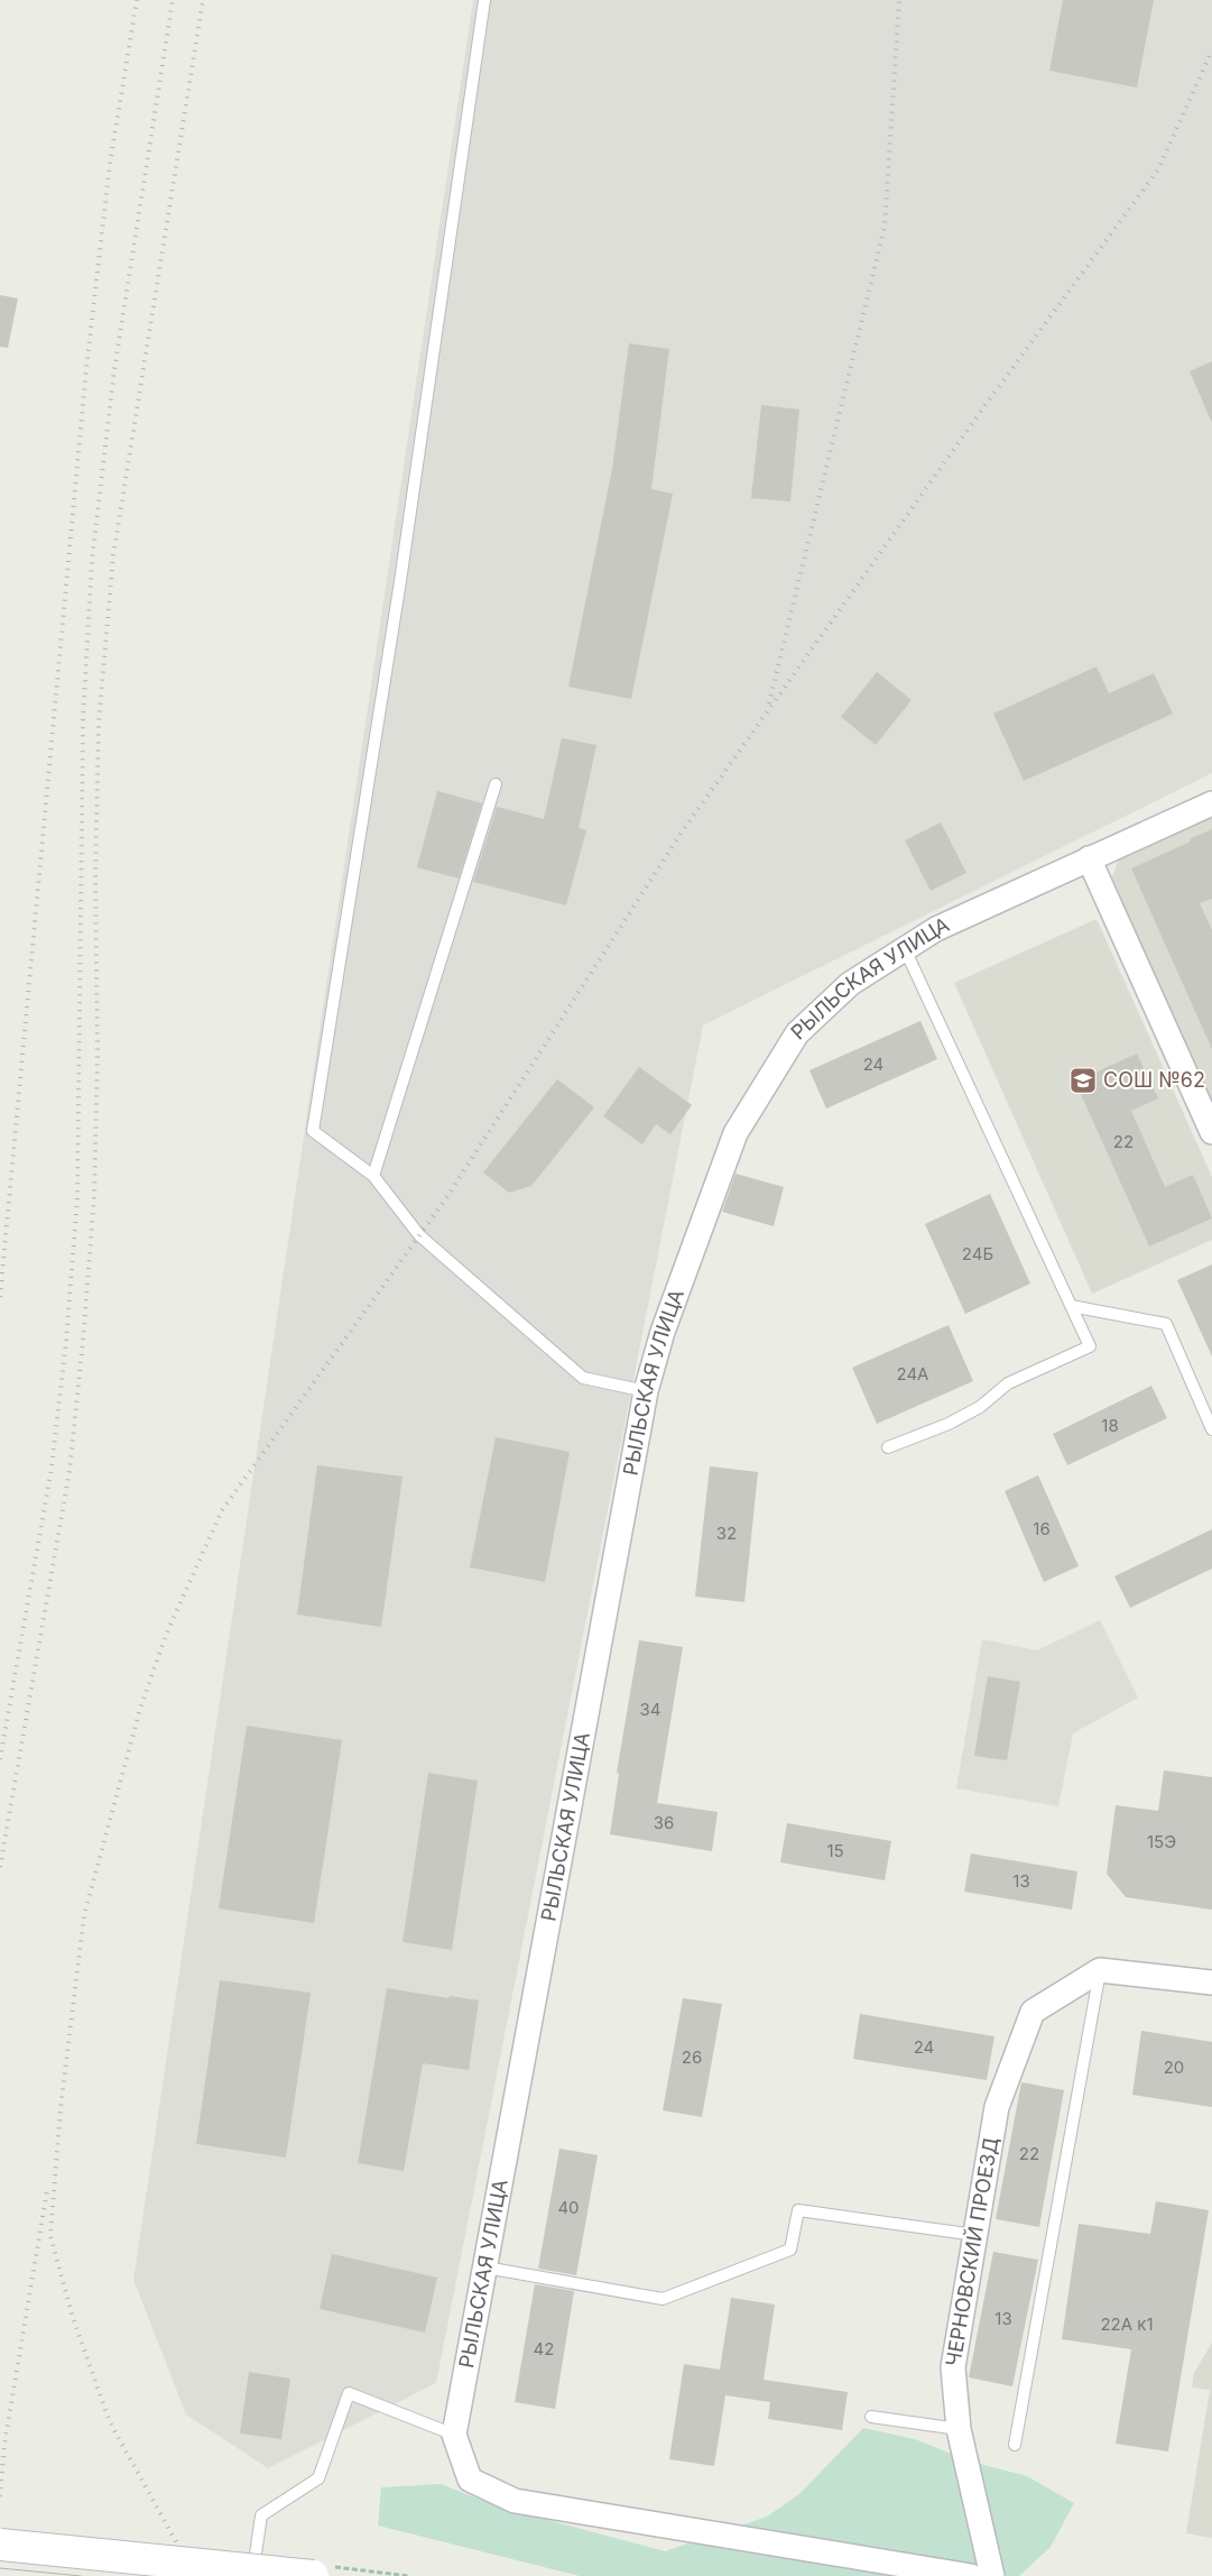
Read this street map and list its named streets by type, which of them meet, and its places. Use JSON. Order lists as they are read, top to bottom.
{
  "streets": {
    "street": ["РЫЛЬСКАЯ УЛИЦА", "ЧЕРНОВСКИЙ ПРОЕЗД"]
  },
  "places": {
    "school or university": ["СОШ №62"]
  },
  "house_numbers": [
    "24",
    "22",
    "24Б",
    "24А",
    "18",
    "16",
    "32",
    "34",
    "36",
    "15Э",
    "15",
    "13",
    "24",
    "26",
    "20",
    "22",
    "40",
    "13",
    "22А к1",
    "42"
  ]
}
